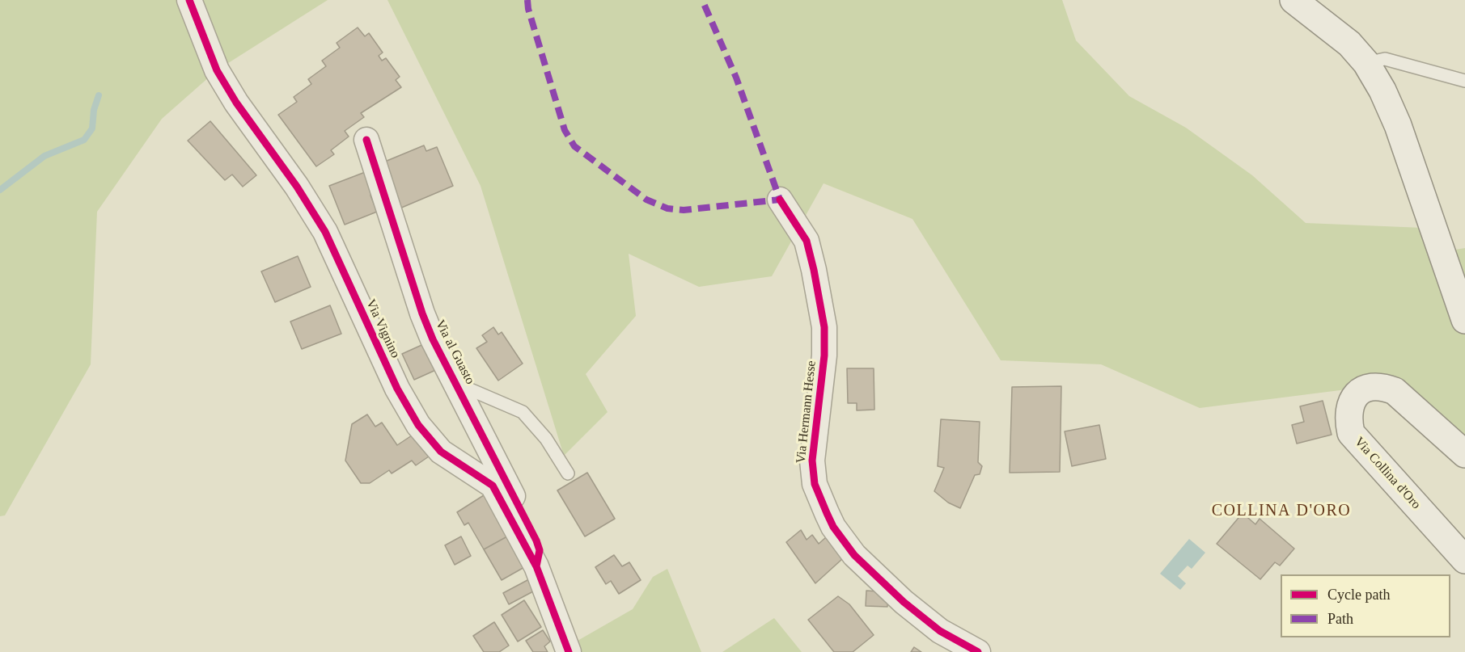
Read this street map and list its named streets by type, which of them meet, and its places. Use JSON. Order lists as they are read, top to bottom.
{
  "streets": {
    "street": [
      "Via Vignino",
      "Via al Guasto",
      "Via Hermann Hesse",
      "Via Collina d'Oro"
    ]
  },
  "crossings": [
    ["Via Vignino", "Via al Guasto"]
  ],
  "districts": ["COLLINA D'ORO"],
  "legend": ["Cycle path", "Path"]
}
